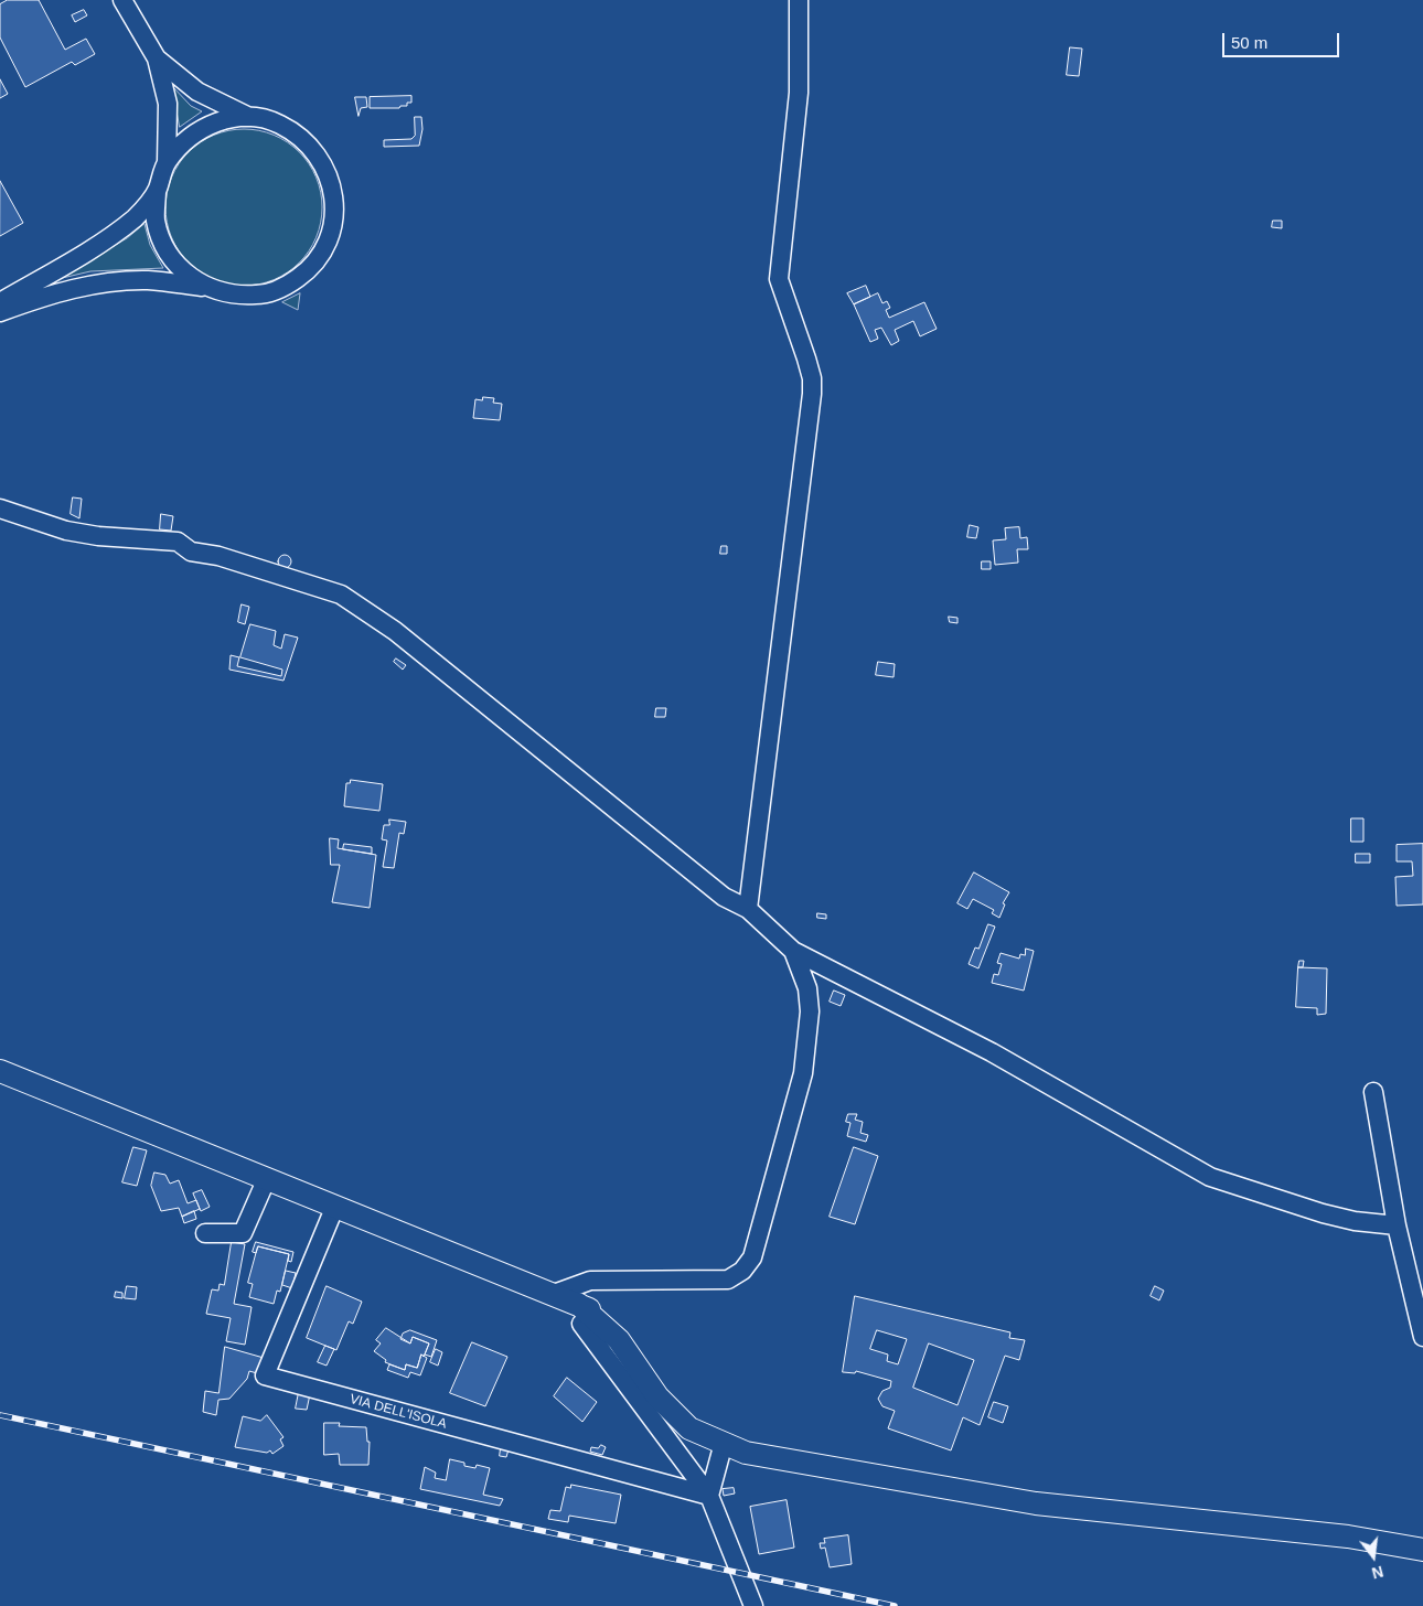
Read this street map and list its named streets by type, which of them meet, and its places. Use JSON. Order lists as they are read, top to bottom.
{
  "streets": {
    "street": ["VIA DELL'ISOLA"]
  },
  "scale_bar": "50 m",
  "north": "bottom"
}
